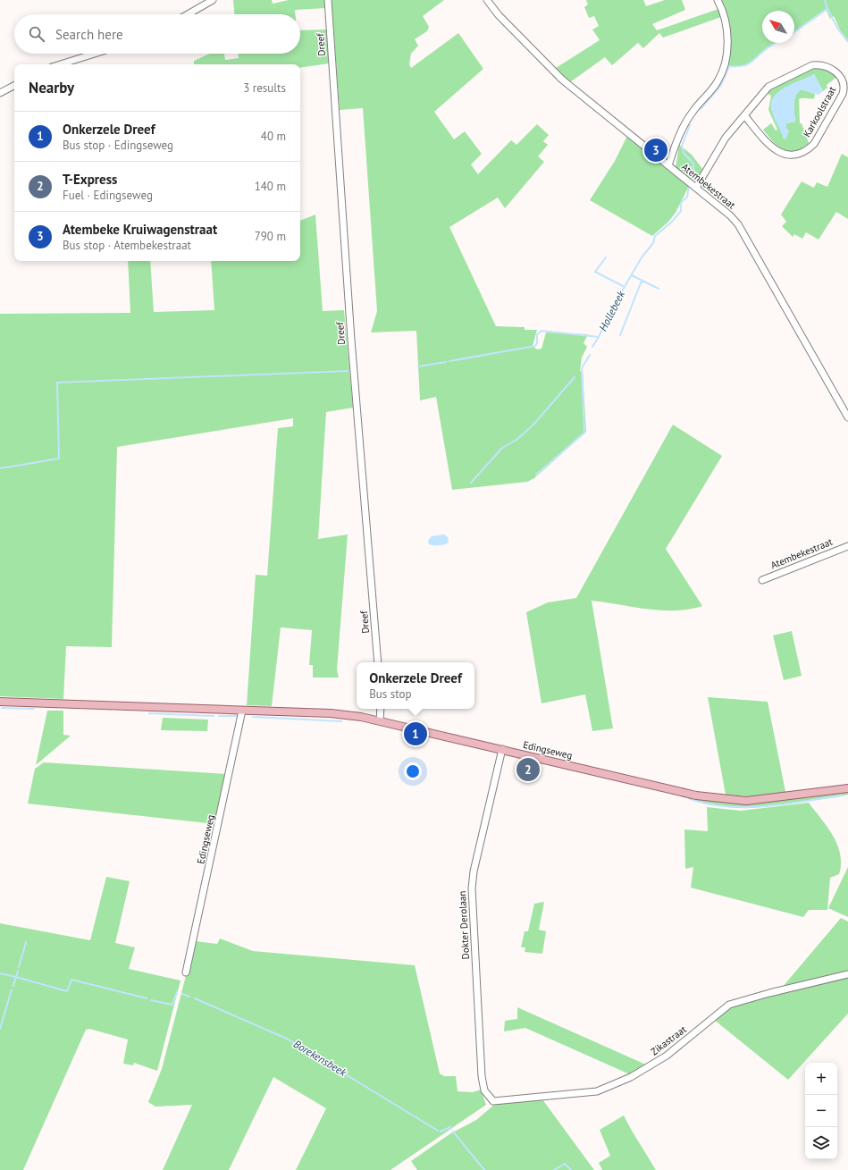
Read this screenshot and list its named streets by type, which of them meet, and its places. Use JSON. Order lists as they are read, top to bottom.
{
  "streets": {
    "main road": ["Edingseweg"],
    "street": [
      "Dreef",
      "Karkoolstraat",
      "Atembekestraat",
      "Dokter Derolaan",
      "Zikastraat"
    ]
  },
  "crossings": [
    ["Karkoolstraat", "Atembekestraat"],
    ["Edingseweg", "Dokter Derolaan"],
    ["Dokter Derolaan", "Zikastraat"]
  ],
  "water": ["Hollebeek", "Borekensbeek"],
  "north": "top left",
  "page": {
    "search": "Search here",
    "heading": ["Nearby", "3 results"],
    "list": [
      {
        "mark": "1",
        "name": "Onkerzele Dreef",
        "note": "Bus stop · Edingseweg",
        "value": "40 m"
      },
      {
        "mark": "2",
        "name": "T-Express",
        "note": "Fuel · Edingseweg",
        "value": "140 m"
      },
      {
        "mark": "3",
        "name": "Atembeke Kruiwagenstraat",
        "note": "Bus stop · Atembekestraat",
        "value": "790 m"
      }
    ],
    "pins": ["3", "1", "2"],
    "popup": ["Onkerzele Dreef", "Bus stop"],
    "map_buttons": ["+", "−"]
  }
}
